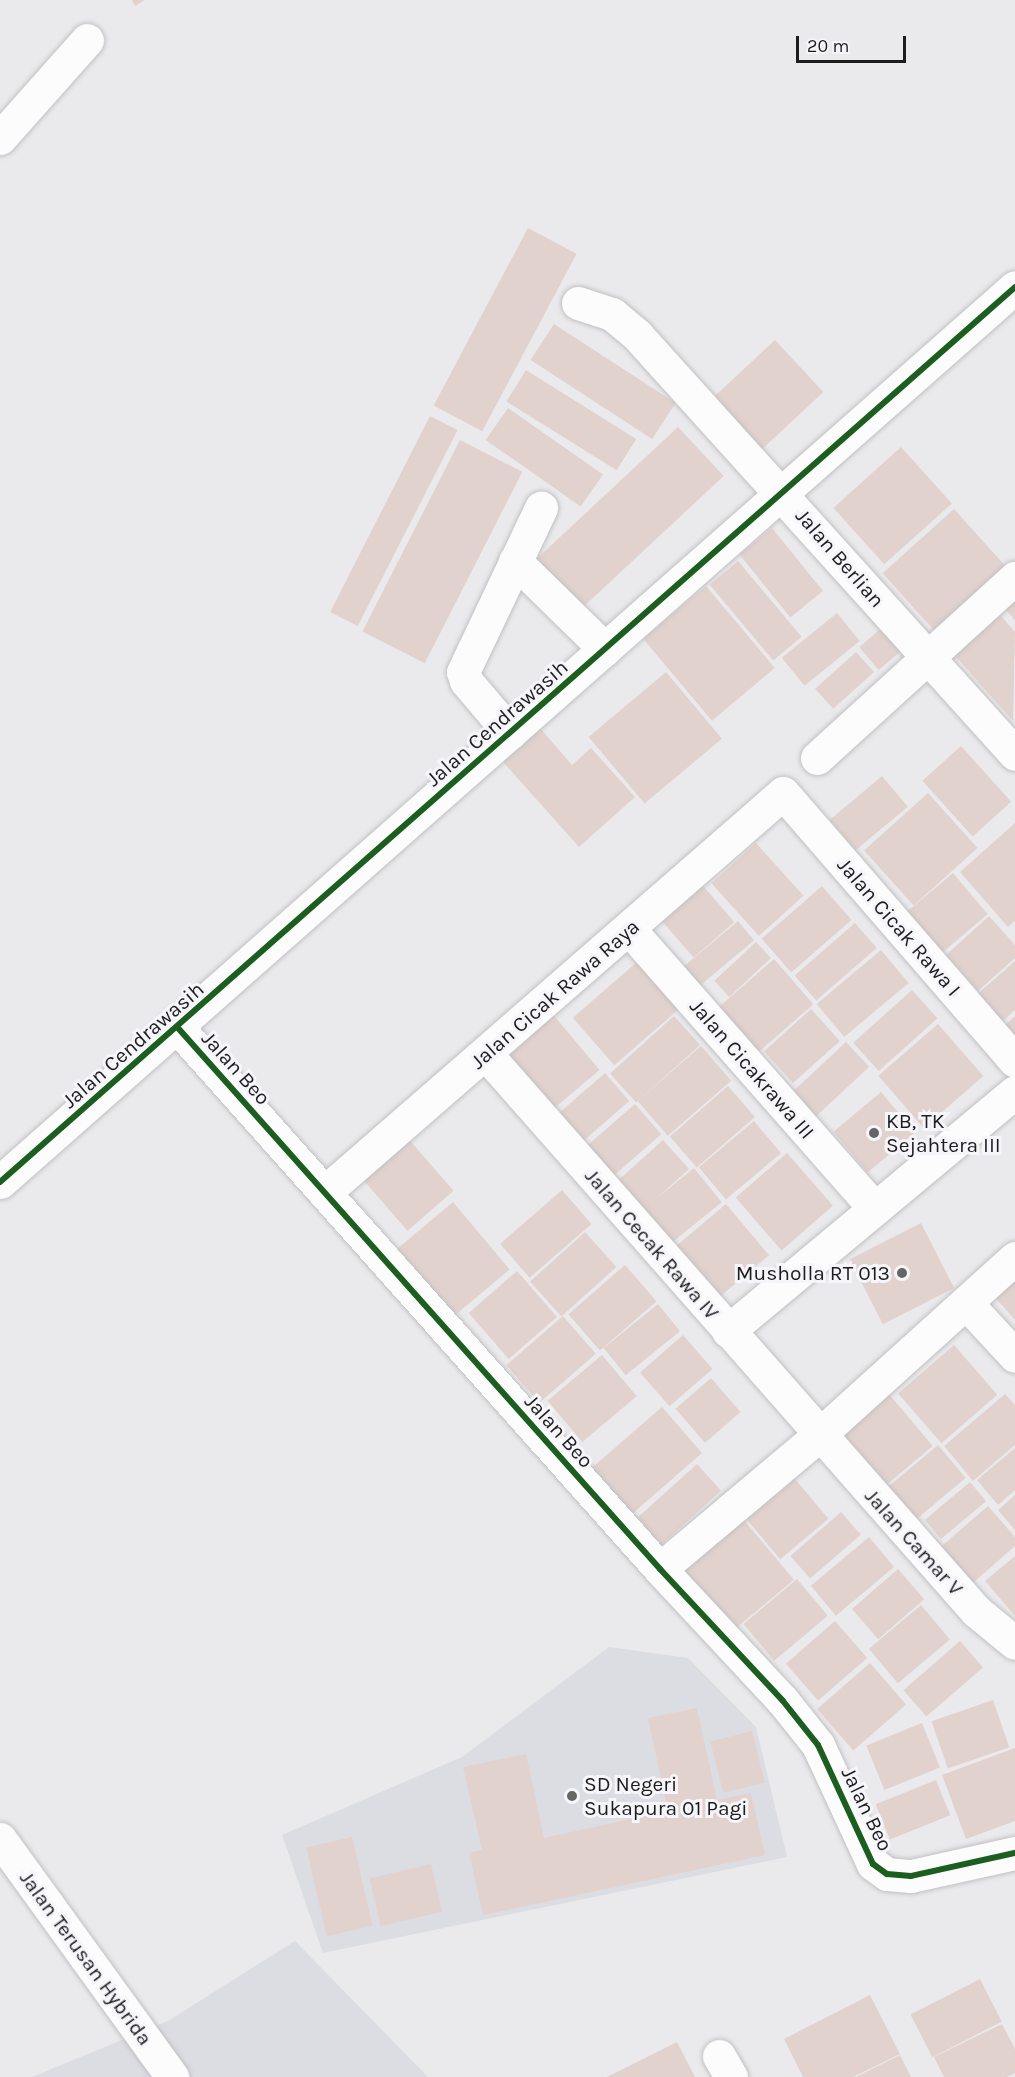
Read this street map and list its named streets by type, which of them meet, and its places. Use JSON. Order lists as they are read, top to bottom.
{
  "streets": {
    "street": [
      "Jalan Berlian",
      "Jalan Cendrawasih",
      "Jalan Cicak Rawa I",
      "Jalan Cicak Rawa Raya",
      "Jalan Beo",
      "Jalan Cicakrawa III",
      "Jalan Cecak Rawa IV",
      "Jalan Camar V",
      "Jalan Terusan Hybrida"
    ]
  },
  "crossings": [
    ["Jalan Berlian", "Jalan Cendrawasih"],
    ["Jalan Cendrawasih", "Jalan Beo"],
    ["Jalan Cicak Rawa I", "Jalan Cicak Rawa Raya"],
    ["Jalan Cicak Rawa Raya", "Jalan Beo"],
    ["Jalan Cicak Rawa Raya", "Jalan Cicakrawa III"],
    ["Jalan Cicak Rawa Raya", "Jalan Cecak Rawa IV"],
    ["Jalan Cecak Rawa IV", "Jalan Camar V"]
  ],
  "places": ["KB, TK Sejahtera III", "Musholla RT 013", "SD Negeri Sukapura 01 Pagi"],
  "scale_bar": "20 m"
}
